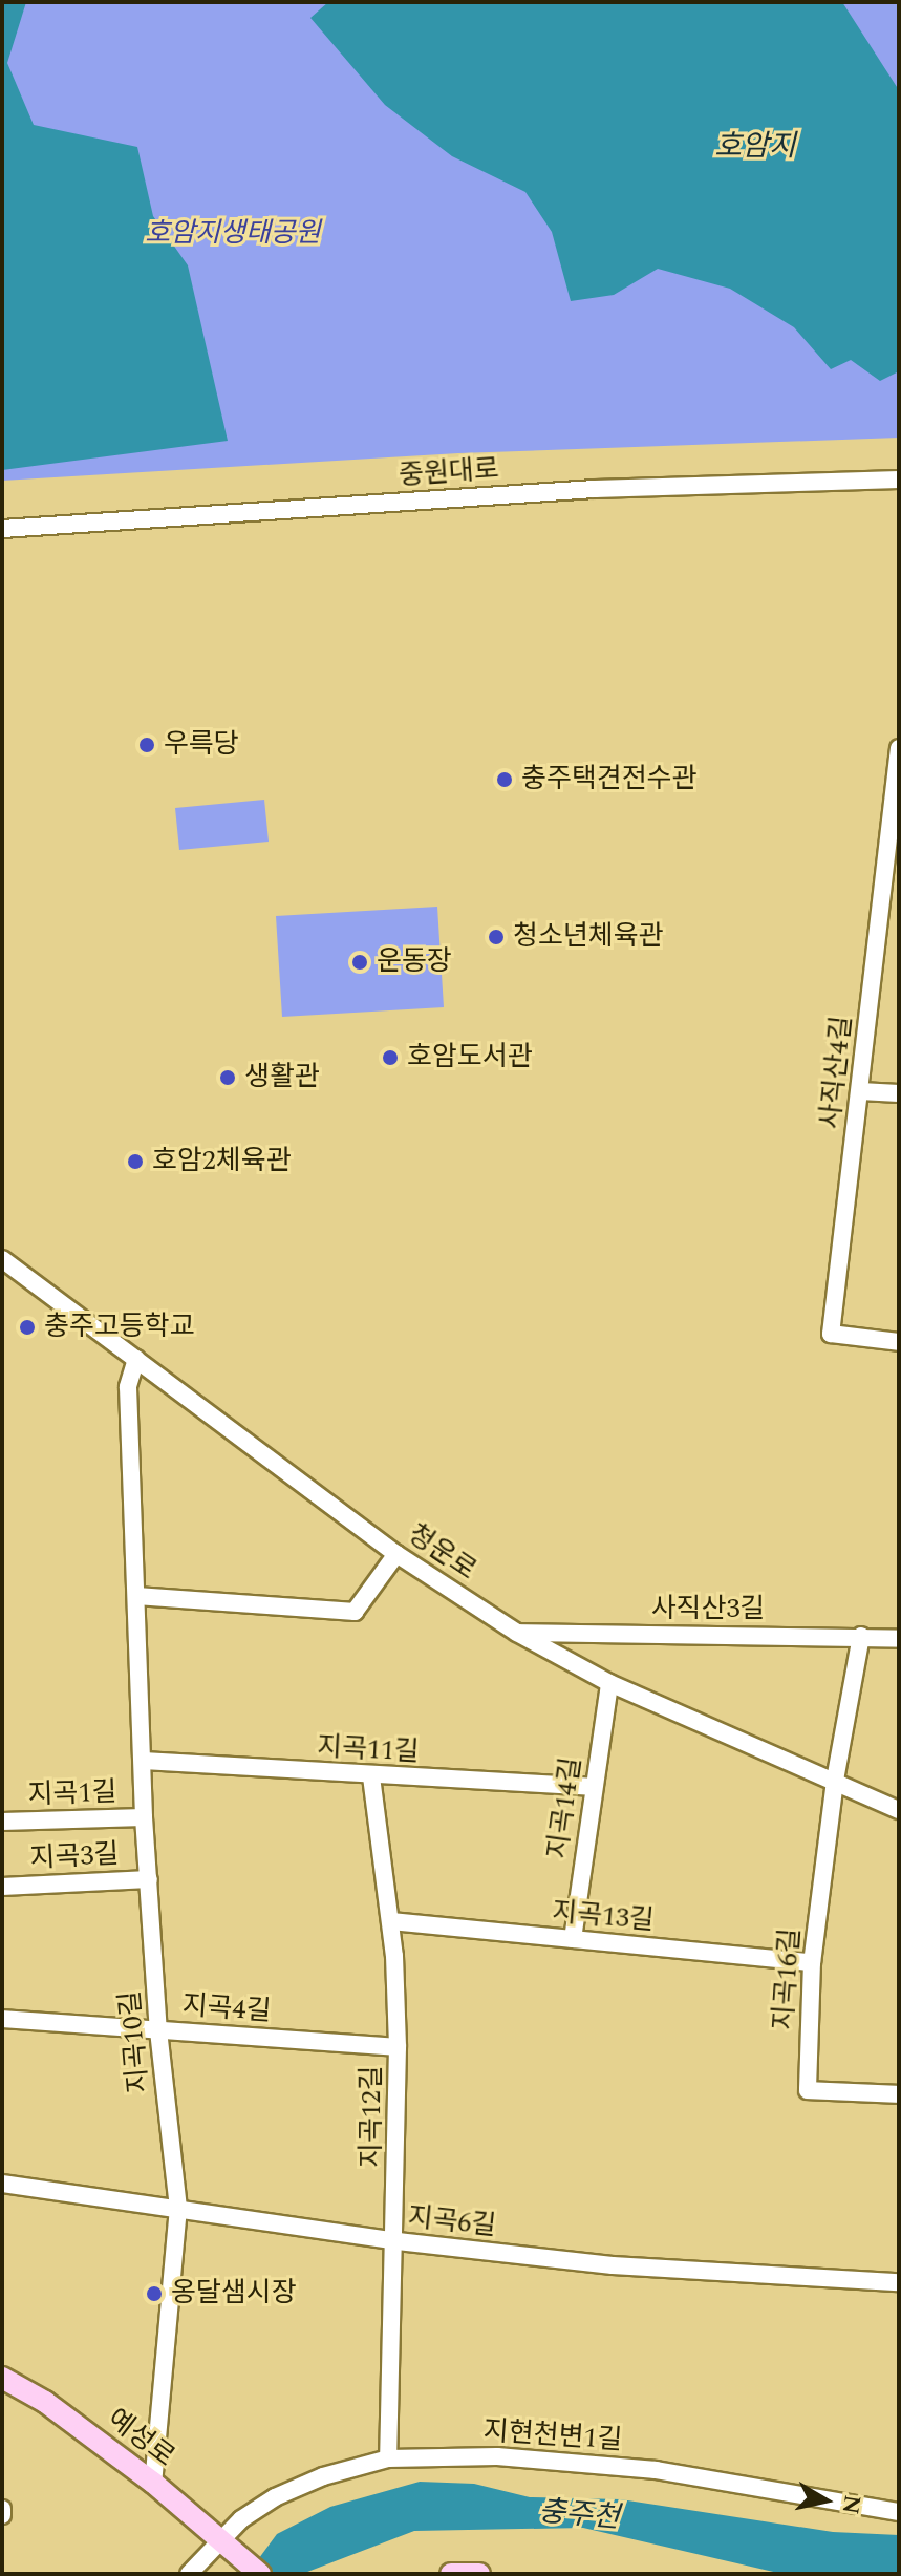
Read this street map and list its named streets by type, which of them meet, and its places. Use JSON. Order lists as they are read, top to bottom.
{
  "streets": {
    "main road": ["예성로"],
    "street": [
      "중원대로",
      "사직산4길",
      "청운로",
      "사직산3길",
      "지곡11길",
      "지곡1길",
      "지곡14길",
      "지곡3길",
      "지곡13길",
      "지곡16길",
      "지곡4길",
      "지곡10길",
      "지곡12길",
      "지곡6길",
      "지현천변1길"
    ]
  },
  "crossings": [
    ["청운로", "사직산3길"],
    ["청운로", "지곡14길"],
    ["청운로", "지곡16길"],
    ["청운로", "지곡10길"],
    ["사직산3길", "지곡16길"],
    ["지곡11길", "지곡14길"],
    ["지곡11길", "지곡10길"],
    ["지곡11길", "지곡12길"],
    ["지곡1길", "지곡10길"],
    ["지곡14길", "지곡13길"],
    ["지곡3길", "지곡10길"],
    ["지곡13길", "지곡16길"],
    ["지곡13길", "지곡12길"],
    ["지곡4길", "지곡10길"],
    ["지곡4길", "지곡12길"],
    ["지곡10길", "지곡6길"],
    ["지곡10길", "예성로"],
    ["지곡12길", "지곡6길"],
    ["지곡12길", "지현천변1길"],
    ["지현천변1길", "예성로"]
  ],
  "water": ["호암지", "충주천"],
  "parks": ["호암지생태공원"],
  "places": [
    "우륵당",
    "충주택견전수관",
    "청소년체육관",
    "운동장",
    "호암도서관",
    "생활관",
    "호암2체육관",
    "충주고등학교",
    "옹달샘시장"
  ],
  "north": "right"
}
